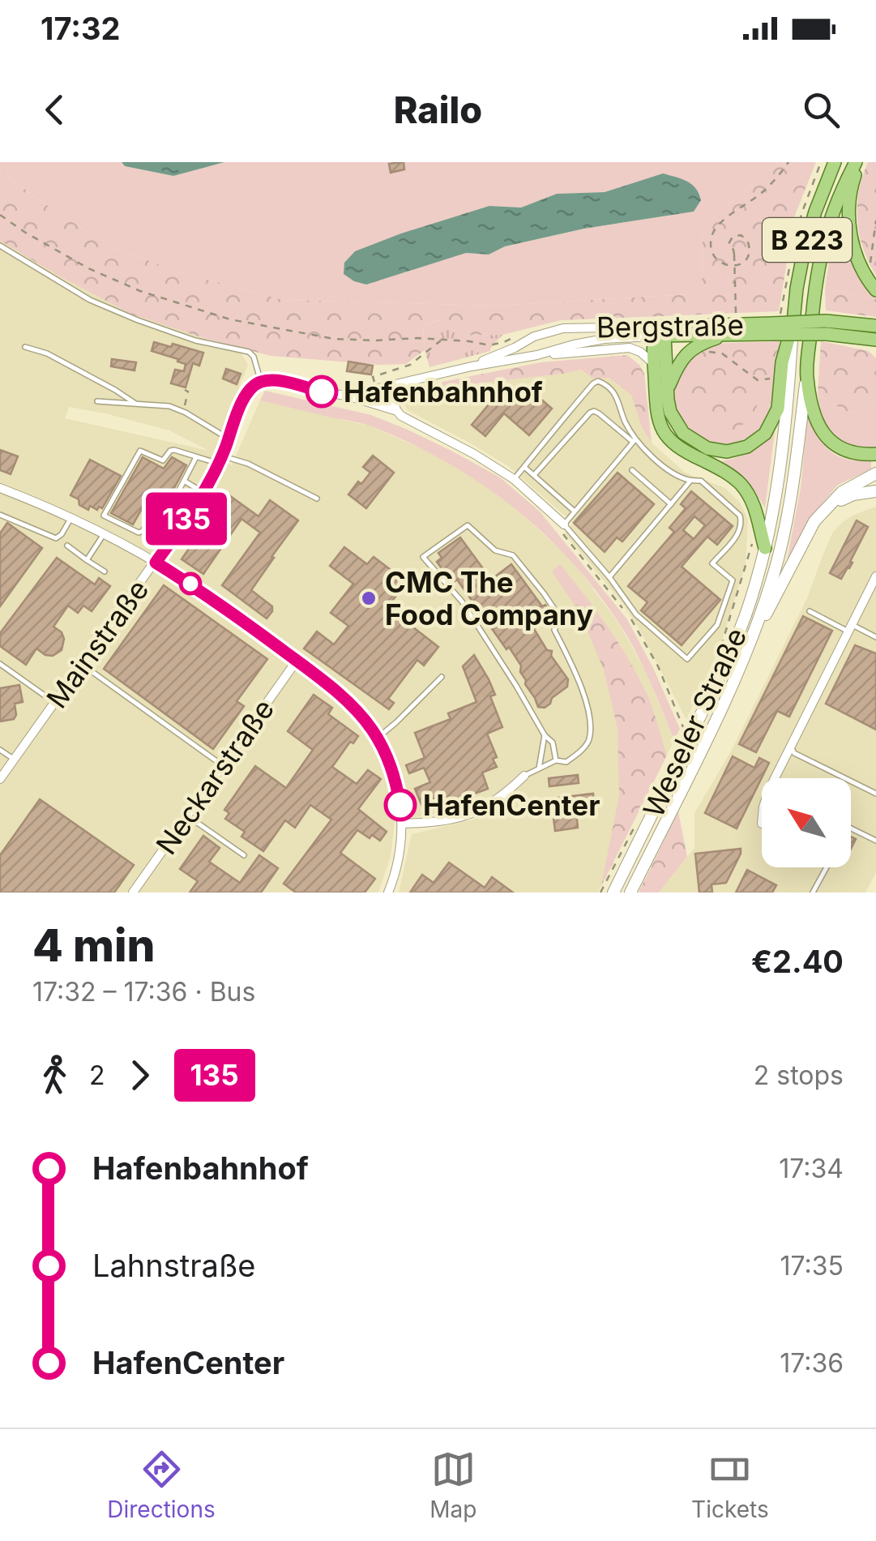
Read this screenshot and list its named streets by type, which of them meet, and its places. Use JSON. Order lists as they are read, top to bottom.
{
  "streets": {
    "main road": ["B 223", "Bergstraße", "Weseler Straße"],
    "street": ["Mainstraße", "Neckarstraße"]
  },
  "crossings": [
    ["B 223", "Bergstraße"],
    ["B 223", "Weseler Straße"],
    ["Bergstraße", "Weseler Straße"]
  ],
  "places": ["Hafenbahnhof", "CMC The Food Company", "HafenCenter"],
  "lines": ["bus line 135"],
  "north": "top left",
  "page": {
    "status": "17:32",
    "header": "Railo",
    "on_map": "135",
    "heading": ["4 min", "17:32 – 17:36 · Bus", "€2.40"],
    "legs": ["2", "135", "2 stops"],
    "list": [
      {
        "name": "Hafenbahnhof",
        "value": "17:34"
      },
      {
        "name": "Lahnstraße",
        "value": "17:35"
      },
      {
        "name": "HafenCenter",
        "value": "17:36"
      }
    ],
    "tabs": ["Directions", "Map", "Tickets"]
  }
}
